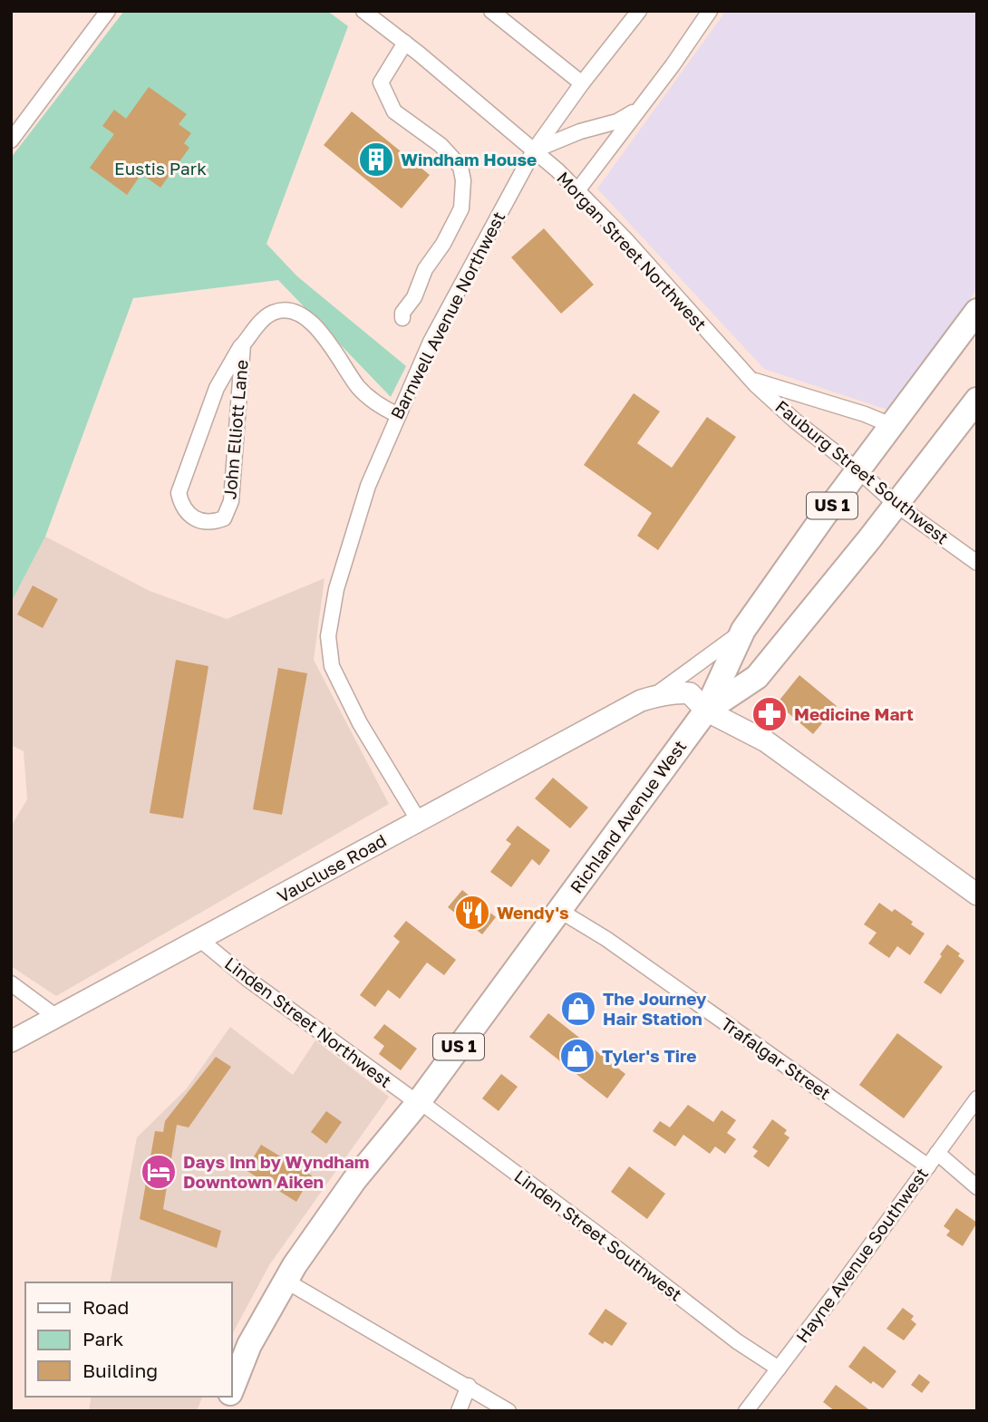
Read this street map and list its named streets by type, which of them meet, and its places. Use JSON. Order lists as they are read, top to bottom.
{
  "streets": {
    "main road": ["US 1", "Richland Avenue West"],
    "street": [
      "Morgan Street Northwest",
      "Barnwell Avenue Northwest",
      "John Elliott Lane",
      "Fauburg Street Southwest",
      "Vaucluse Road",
      "Linden Street Northwest",
      "Trafalgar Street",
      "Linden Street Southwest",
      "Hayne Avenue Southwest"
    ]
  },
  "crossings": [
    ["Morgan Street Northwest", "Barnwell Avenue Northwest"],
    ["Morgan Street Northwest", "Fauburg Street Southwest"],
    ["Barnwell Avenue Northwest", "John Elliott Lane"],
    ["Barnwell Avenue Northwest", "Vaucluse Road"],
    ["Fauburg Street Southwest", "Richland Avenue West"],
    ["Richland Avenue West", "Linden Street Northwest"],
    ["Richland Avenue West", "Trafalgar Street"],
    ["Richland Avenue West", "Linden Street Southwest"],
    ["Vaucluse Road", "Linden Street Northwest"],
    ["Linden Street Northwest", "Linden Street Southwest"],
    ["Trafalgar Street", "Hayne Avenue Southwest"],
    ["Linden Street Southwest", "Hayne Avenue Southwest"]
  ],
  "parks": ["Eustis Park"],
  "places": {
    "building": ["Windham House"],
    "pharmacy": ["Medicine Mart"],
    "restaurant": ["Wendy's"],
    "shop": ["The Journey Hair Station", "Tyler's Tire"],
    "hotel": ["Days Inn by Wyndham Downtown Aiken"]
  },
  "legend": ["Road", "Park", "Building"]
}
